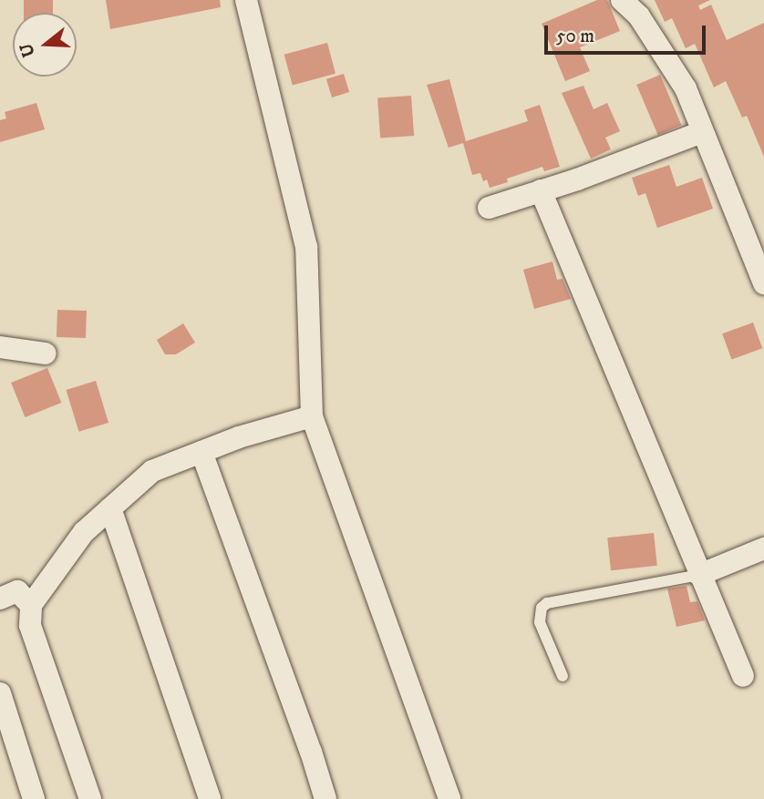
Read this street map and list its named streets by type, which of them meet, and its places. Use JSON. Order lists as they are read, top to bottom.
{
  "scale_bar": "50 m",
  "north": "left"
}
